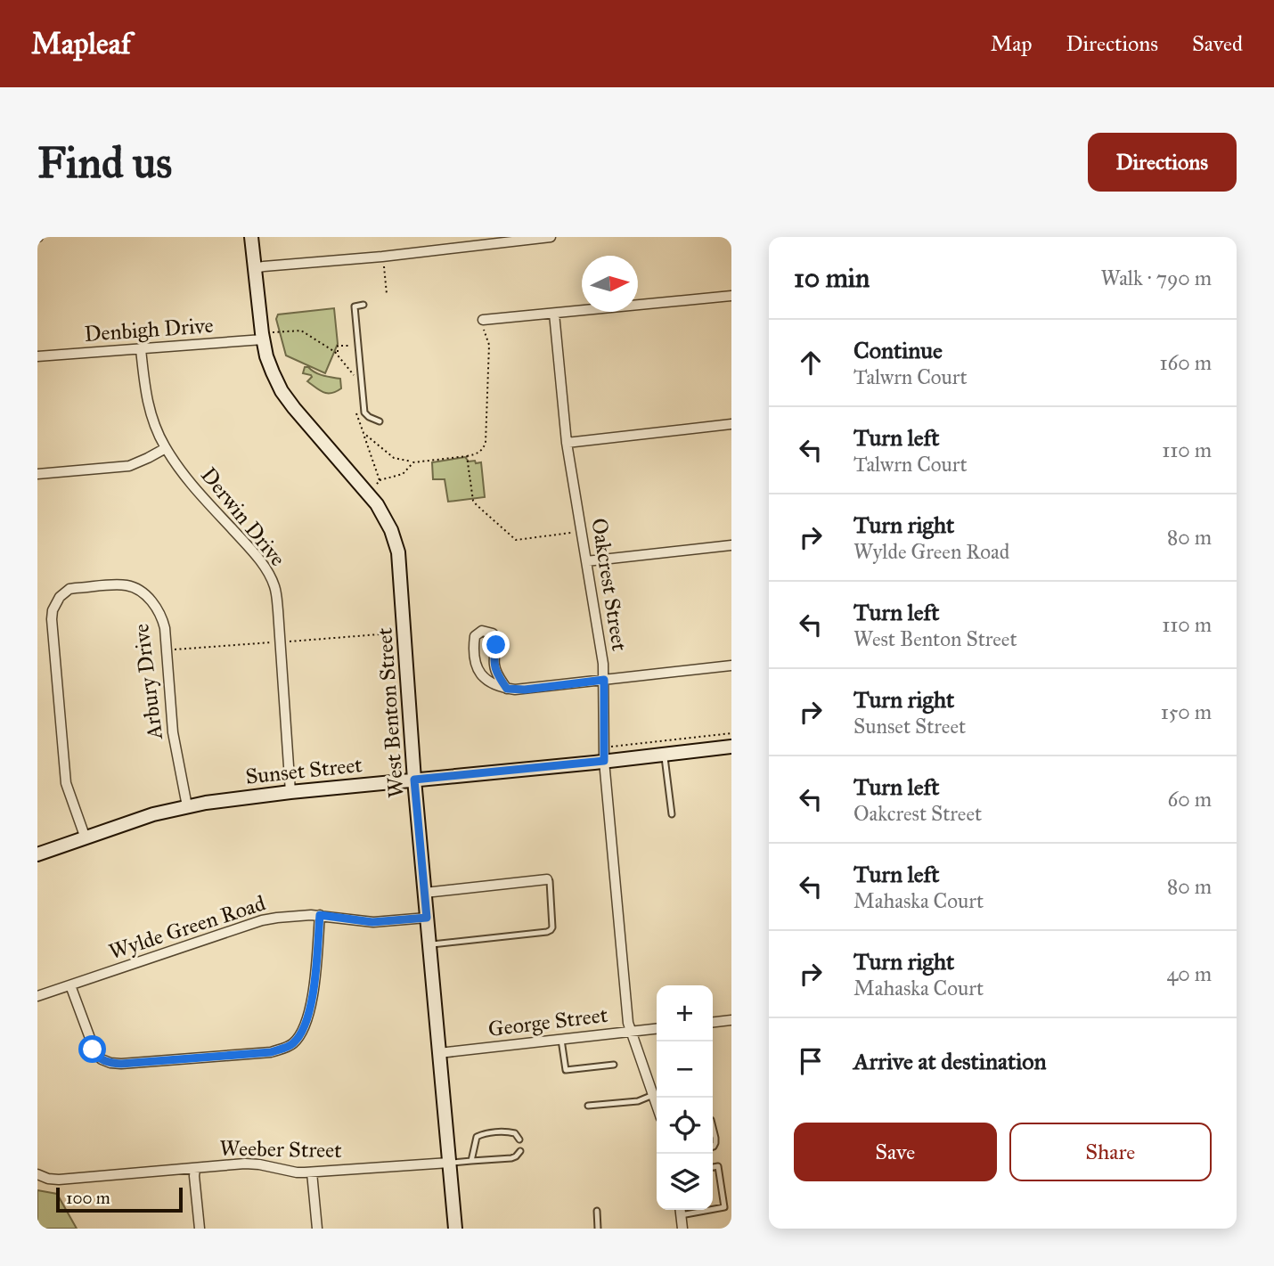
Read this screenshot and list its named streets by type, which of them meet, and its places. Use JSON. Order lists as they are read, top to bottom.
{
  "streets": {
    "street": [
      "Denbigh Drive",
      "Derwin Drive",
      "Oakcrest Street",
      "Arbury Drive",
      "West Benton Street",
      "Sunset Street",
      "Wylde Green Road",
      "George Street",
      "Weeber Street"
    ]
  },
  "crossings": [
    ["Denbigh Drive", "Derwin Drive"],
    ["Denbigh Drive", "West Benton Street"],
    ["Derwin Drive", "Sunset Street"],
    ["Oakcrest Street", "Sunset Street"],
    ["Oakcrest Street", "George Street"],
    ["Arbury Drive", "Sunset Street"],
    ["West Benton Street", "Sunset Street"],
    ["West Benton Street", "Wylde Green Road"],
    ["West Benton Street", "George Street"],
    ["West Benton Street", "Weeber Street"]
  ],
  "scale_bar": "100 m",
  "north": "right",
  "page": {
    "header": "Mapleaf",
    "nav": ["Map", "Directions", "Saved"],
    "buttons": [
      "Directions",
      ["Save", "Share"]
    ],
    "title": "Find us",
    "heading": ["10 min", "Walk · 790 m"],
    "list": [
      ["Continue", "Talwrn Court", "160 m"],
      ["Turn left", "Talwrn Court", "110 m"],
      ["Turn right", "Wylde Green Road", "80 m"],
      ["Turn left", "West Benton Street", "110 m"],
      ["Turn right", "Sunset Street", "150 m"],
      ["Turn left", "Oakcrest Street", "60 m"],
      ["Turn left", "Mahaska Court", "80 m"],
      ["Turn right", "Mahaska Court", "40 m"],
      "Arrive at destination"
    ],
    "map_buttons": ["+", "−"],
    "scale": "100 m"
  }
}
